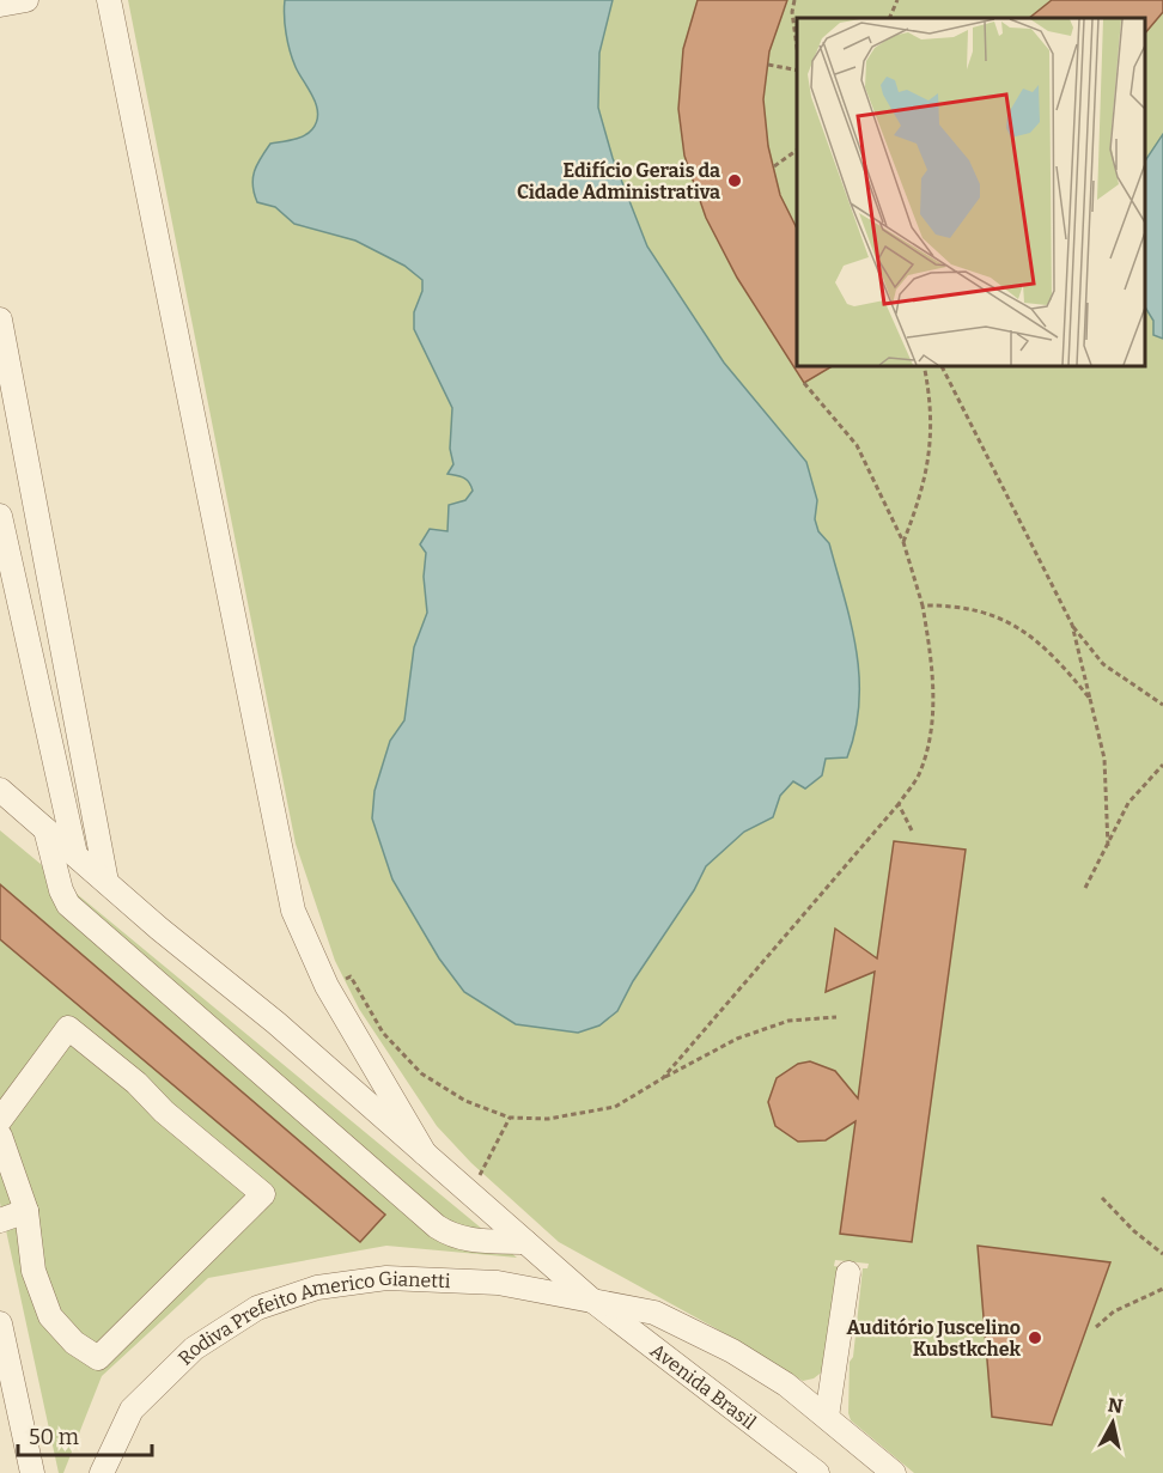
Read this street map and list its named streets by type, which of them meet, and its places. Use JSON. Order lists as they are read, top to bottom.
{
  "streets": {
    "street": ["Rodiva Prefeito Americo Gianetti", "Avenida Brasil"]
  },
  "crossings": [
    ["Rodiva Prefeito Americo Gianetti", "Avenida Brasil"]
  ],
  "places": ["Edifício Gerais da Cidade Administrativa", "Auditório Juscelino Kubstkchek"],
  "scale_bar": "50 m",
  "north": "top"
}
